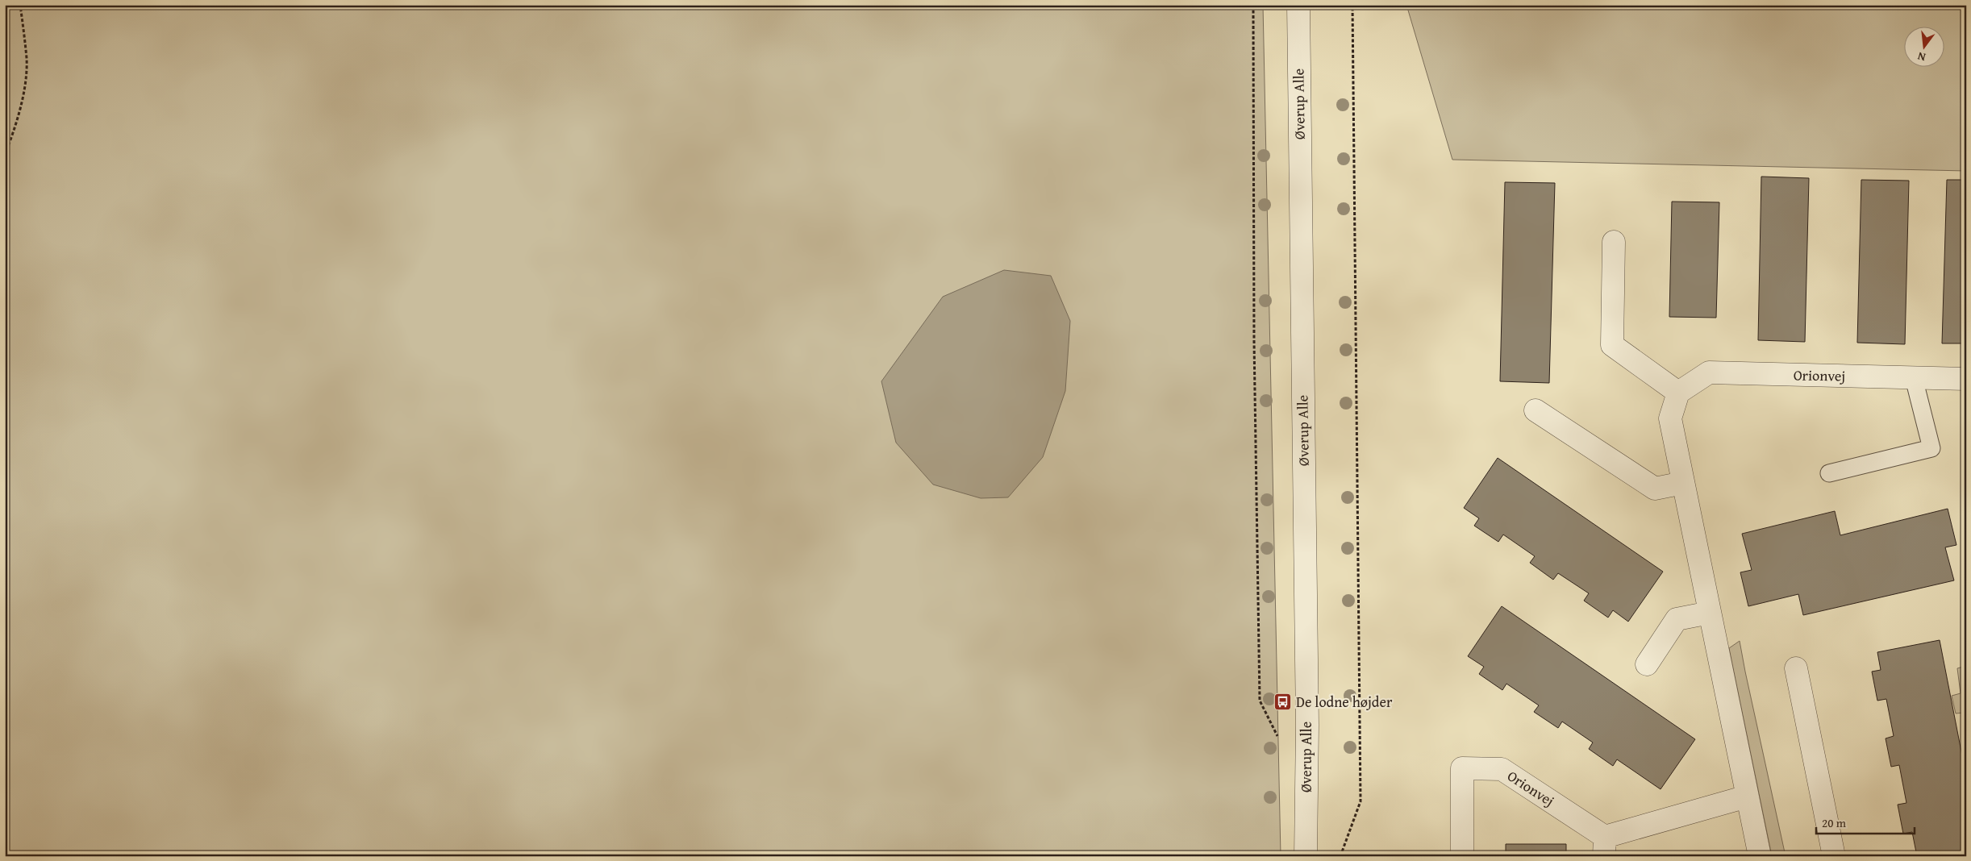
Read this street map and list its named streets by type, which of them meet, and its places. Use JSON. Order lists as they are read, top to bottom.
{
  "streets": {
    "street": ["Øverup Alle", "Orionvej"]
  },
  "places": {
    "bus stop": ["De lodne højder"]
  },
  "scale_bar": "20 m",
  "north": "bottom"
}
